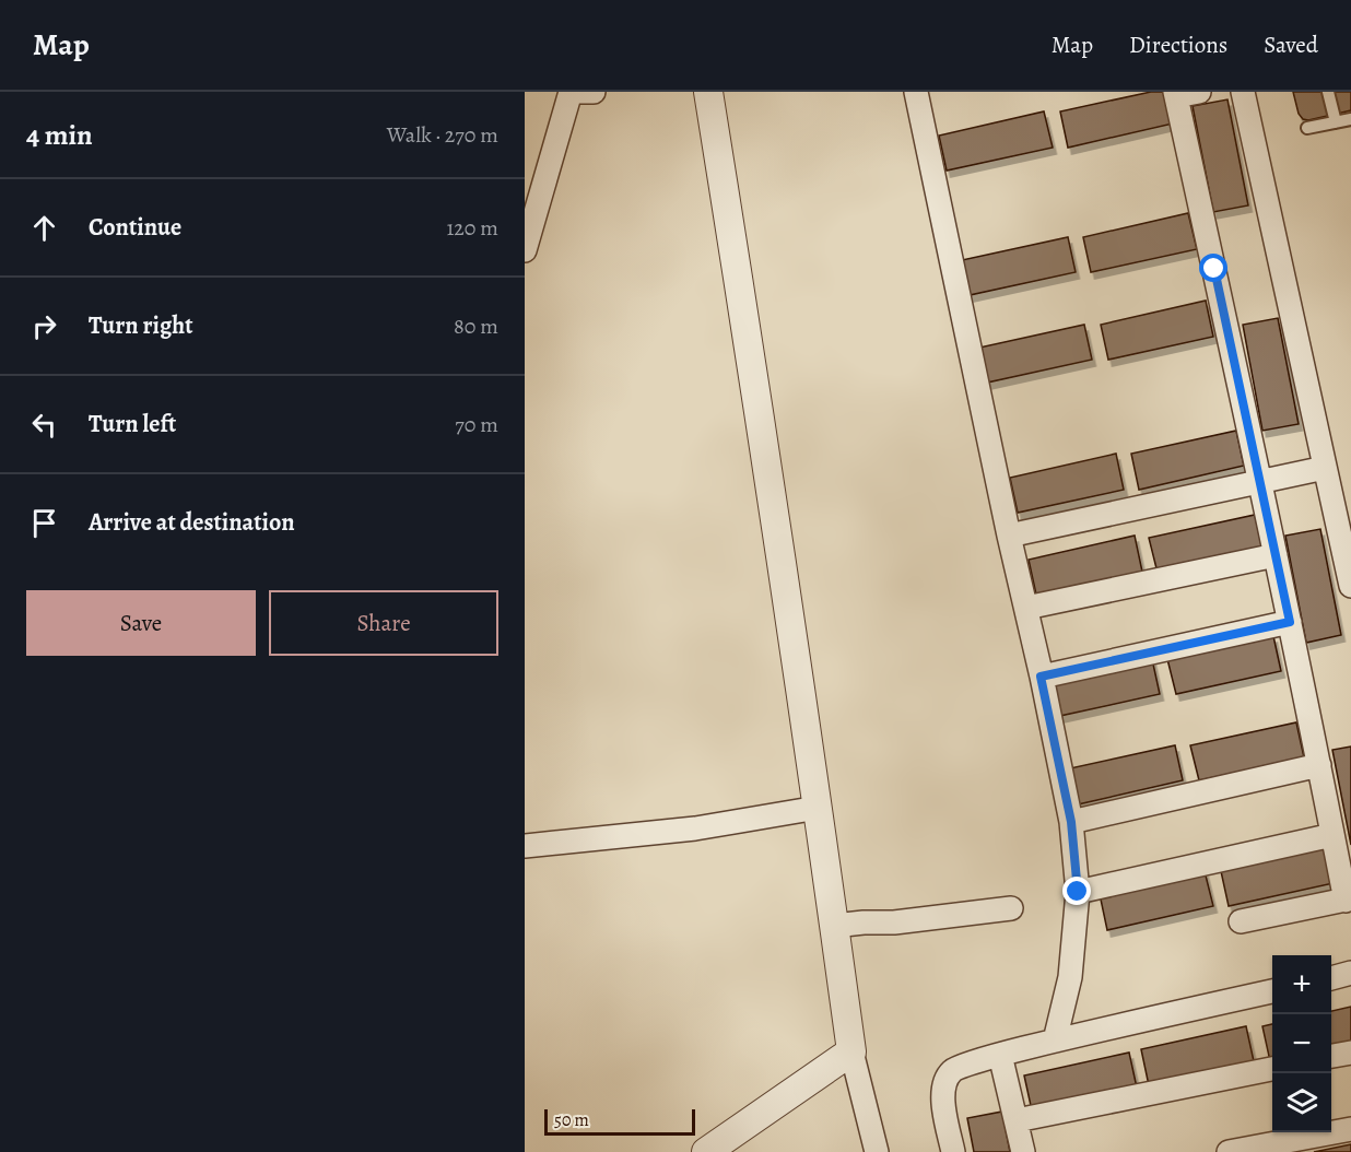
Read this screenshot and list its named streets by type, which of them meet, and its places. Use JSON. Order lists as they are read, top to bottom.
{
  "scale_bar": "50 m",
  "page": {
    "header": "Map",
    "nav": ["Map", "Directions", "Saved"],
    "heading": ["4 min", "Walk · 270 m"],
    "list": [
      ["Continue", "120 m"],
      ["Turn right", "80 m"],
      ["Turn left", "70 m"],
      "Arrive at destination"
    ],
    "buttons": ["Save", "Share"],
    "map_buttons": ["+", "−"],
    "scale": "50 m"
  }
}
